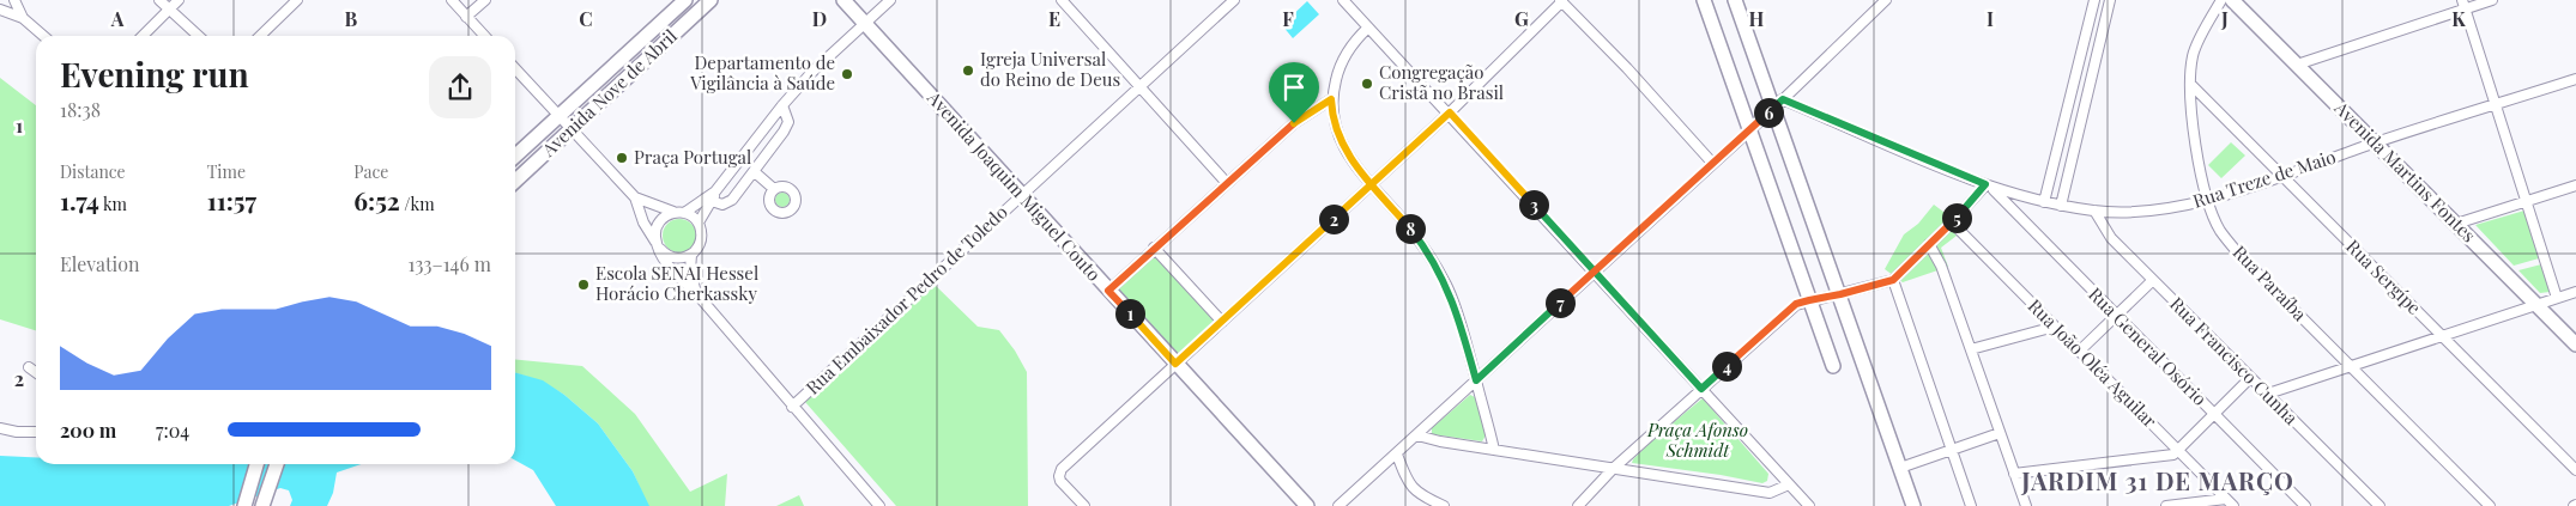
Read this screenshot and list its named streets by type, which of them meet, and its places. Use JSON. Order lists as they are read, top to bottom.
{
  "streets": {
    "street": [
      "Avenida Nove de Abril",
      "Avenida Martins Fontes",
      "Rua Treze de Maio",
      "Avenida Joaquim Miguel Couto",
      "Rua Sergípe",
      "Rua Paraíba",
      "Rua Embaixador Pedro de Toledo",
      "Rua General Osório",
      "Rua Francisco Cunha",
      "Rua João Oléa Aguilar"
    ]
  },
  "crossings": [
    ["Avenida Martins Fontes", "Rua Treze de Maio"],
    ["Rua Treze de Maio", "Rua Sergípe"],
    ["Rua Treze de Maio", "Rua Paraíba"],
    ["Rua Treze de Maio", "Rua General Osório"],
    ["Rua Treze de Maio", "Rua Francisco Cunha"],
    ["Avenida Joaquim Miguel Couto", "Rua Embaixador Pedro de Toledo"],
    ["Rua Sergípe", "Rua Paraíba"]
  ],
  "districts": ["JARDIM 31 DE MARÇO"],
  "parks": ["Praça Afonso Schmidt"],
  "places": [
    "Igreja Universal do Reino de Deus",
    "Departamento de Vigilância à Saúde",
    "Congregação Cristã no Brasil",
    "Praça Portugal",
    "Escola SENAI Hessel Horácio Cherkassky"
  ],
  "page": {
    "heading": ["Evening run", "18:38"],
    "pins": [
      "6",
      "3",
      "5",
      "2",
      "8",
      "7",
      "1",
      "4"
    ],
    "stats": [
      ["Distance", "1.74 km"],
      ["Time", "11:57"],
      ["Pace", "6:52 /km"]
    ],
    "chart": ["Elevation", "133–146 m"],
    "list": [
      {
        "name": "200 m",
        "note": "7:04"
      }
    ]
  },
  "grid": {
    "columns": [
      "A",
      "B",
      "C",
      "D",
      "E",
      "F",
      "G",
      "H",
      "I",
      "J",
      "K"
    ],
    "rows": ["1", "2"]
  }
}
